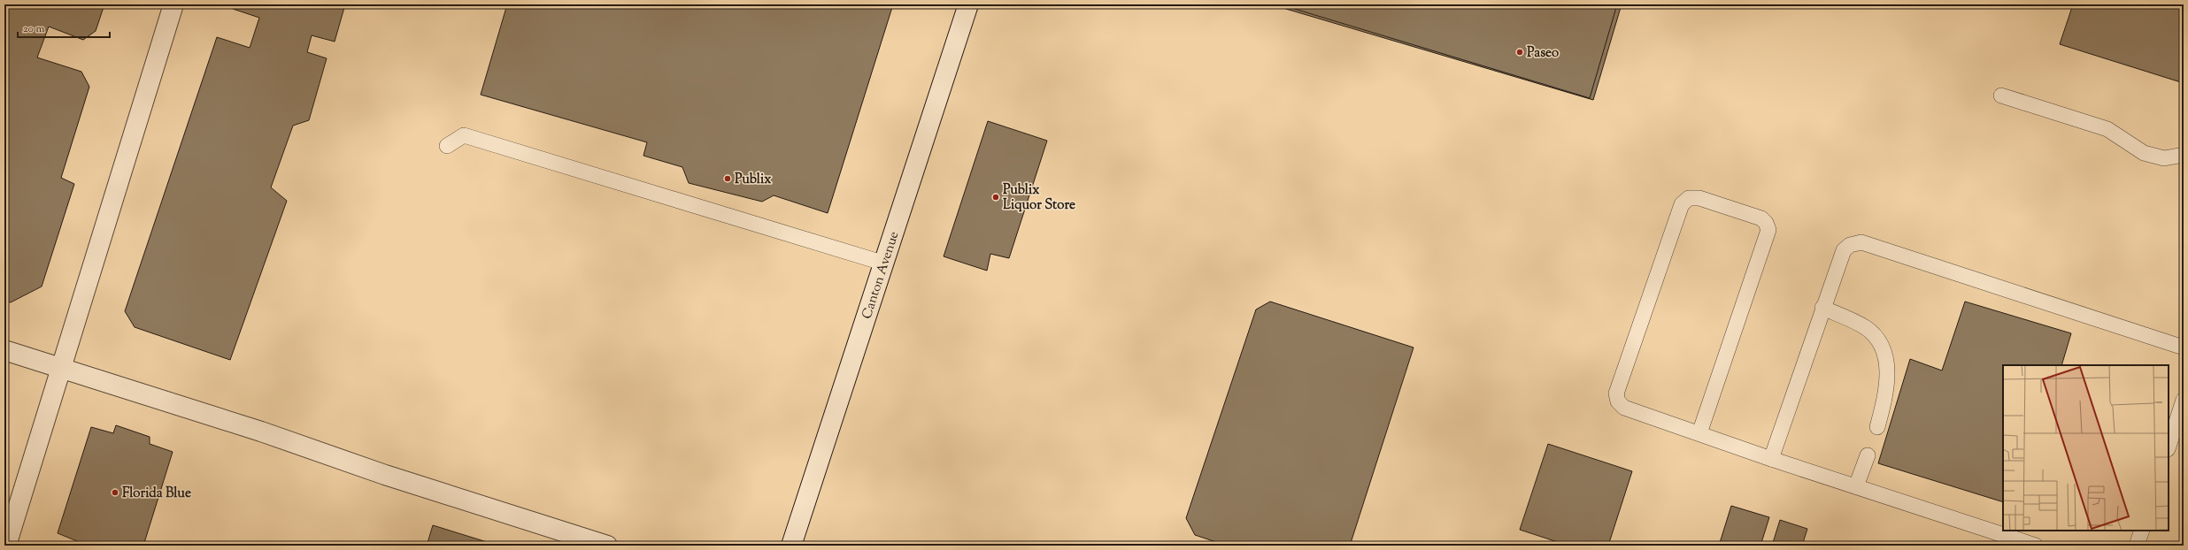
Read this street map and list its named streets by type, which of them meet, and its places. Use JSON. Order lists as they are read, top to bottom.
{
  "streets": {
    "street": ["Canton Avenue"]
  },
  "places": [
    "Paseo",
    "Publix",
    "Publix Liquor Store",
    "Florida Blue"
  ],
  "scale_bar": "20 m"
}
